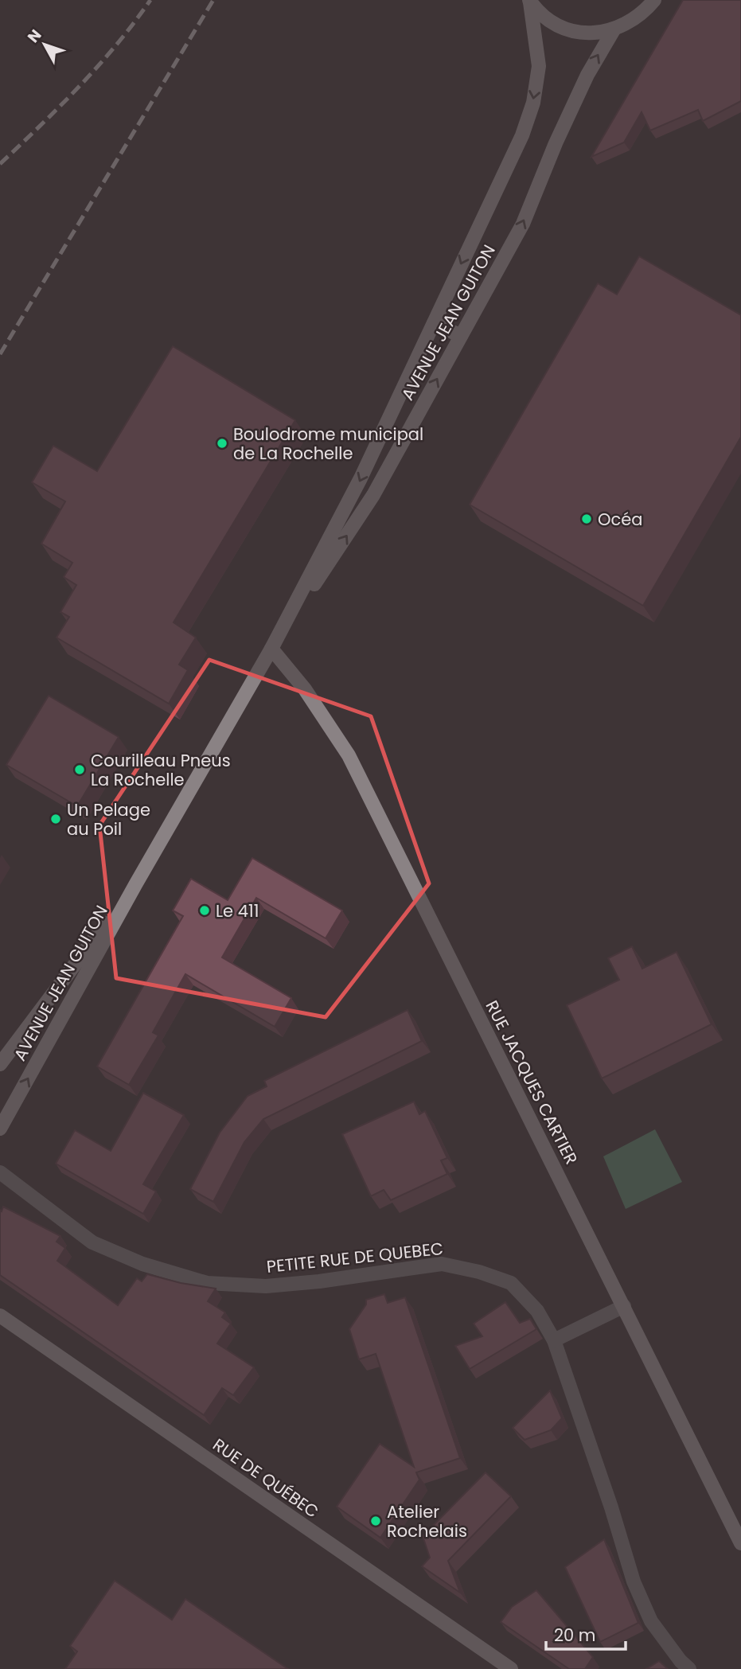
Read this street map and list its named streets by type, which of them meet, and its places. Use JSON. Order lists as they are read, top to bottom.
{
  "streets": {
    "street": [
      "AVENUE JEAN GUITON",
      "RUE JACQUES CARTIER",
      "PETITE RUE DE QUEBEC",
      "RUE DE QUÉBEC"
    ]
  },
  "crossings": [
    ["AVENUE JEAN GUITON", "RUE JACQUES CARTIER"]
  ],
  "places": [
    "Boulodrome municipal de La Rochelle",
    "Océa",
    "Courilleau Pneus La Rochelle",
    "Un Pelage au Poil",
    "Le 411",
    "Atelier Rochelais"
  ],
  "scale_bar": "20 m",
  "north": "top left"
}
